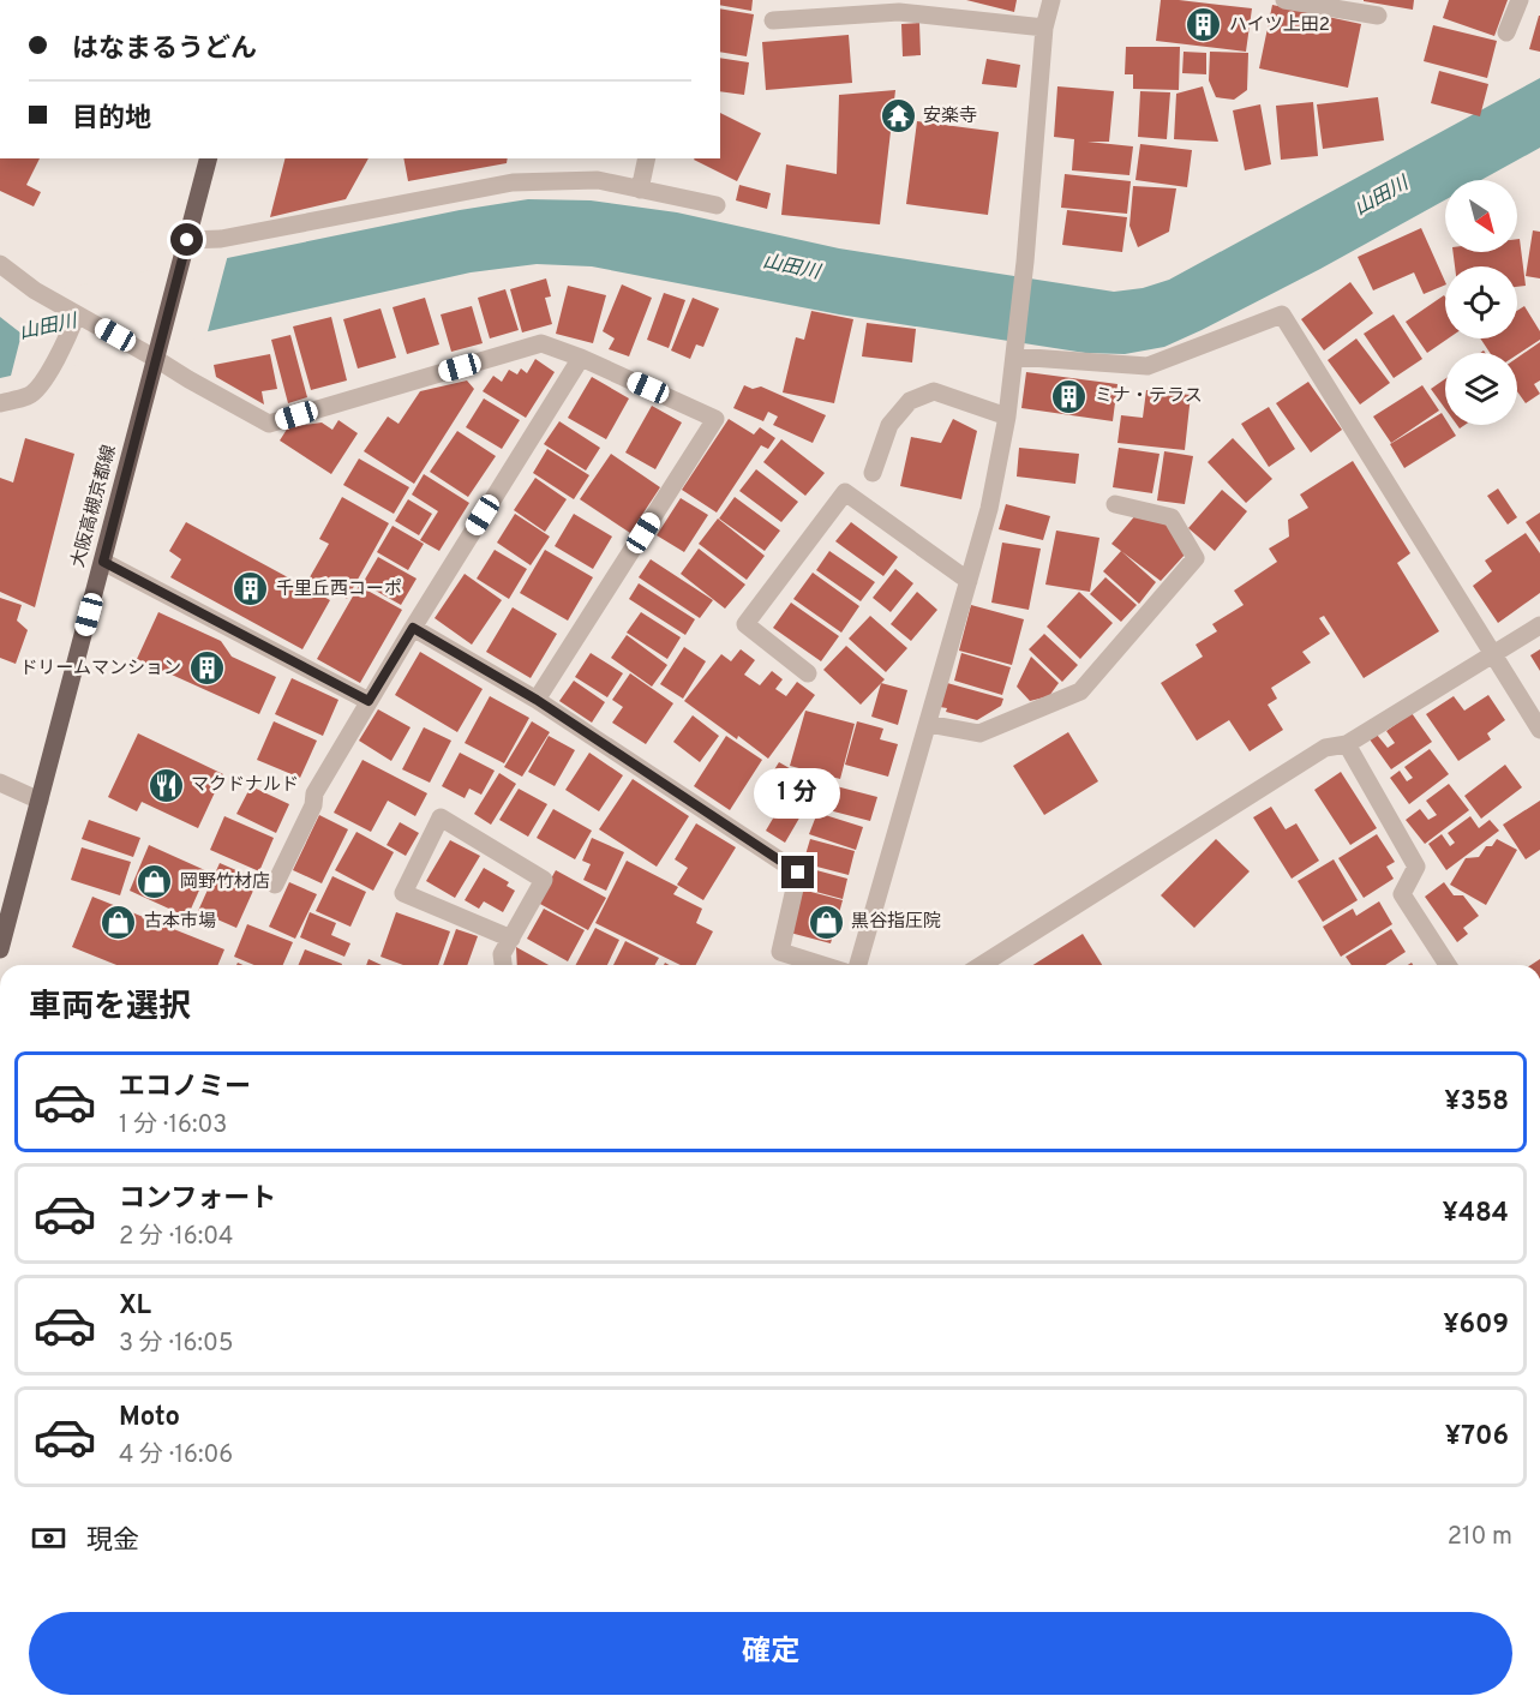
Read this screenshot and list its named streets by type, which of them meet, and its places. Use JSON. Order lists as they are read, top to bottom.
{
  "streets": {
    "main road": ["大阪高槻京都線"]
  },
  "water": ["山田川"],
  "places": {
    "building": [
      "ハイツ上田2",
      "ミナ・テラス",
      "千里丘西コーポ",
      "ドリームマンション"
    ],
    "temple": ["安楽寺"],
    "restaurant": ["マクドナルド"],
    "shop": ["岡野竹材店", "古本市場", "黒谷指圧院"]
  },
  "north": "bottom right",
  "page": {
    "banner": ["はなまるうどん", "目的地"],
    "bubble": "1 分",
    "heading": "車両を選択",
    "list": [
      {
        "name": "エコノミー",
        "note": "1 分 · 16:03",
        "value": "¥358"
      },
      {
        "name": "コンフォート",
        "note": "2 分 · 16:04",
        "value": "¥484"
      },
      {
        "name": "XL",
        "note": "3 分 · 16:05",
        "value": "¥609"
      },
      {
        "name": "Moto",
        "note": "4 分 · 16:06",
        "value": "¥706"
      }
    ],
    "pay": ["現金", "210 m"],
    "buttons": "確定"
  }
}
